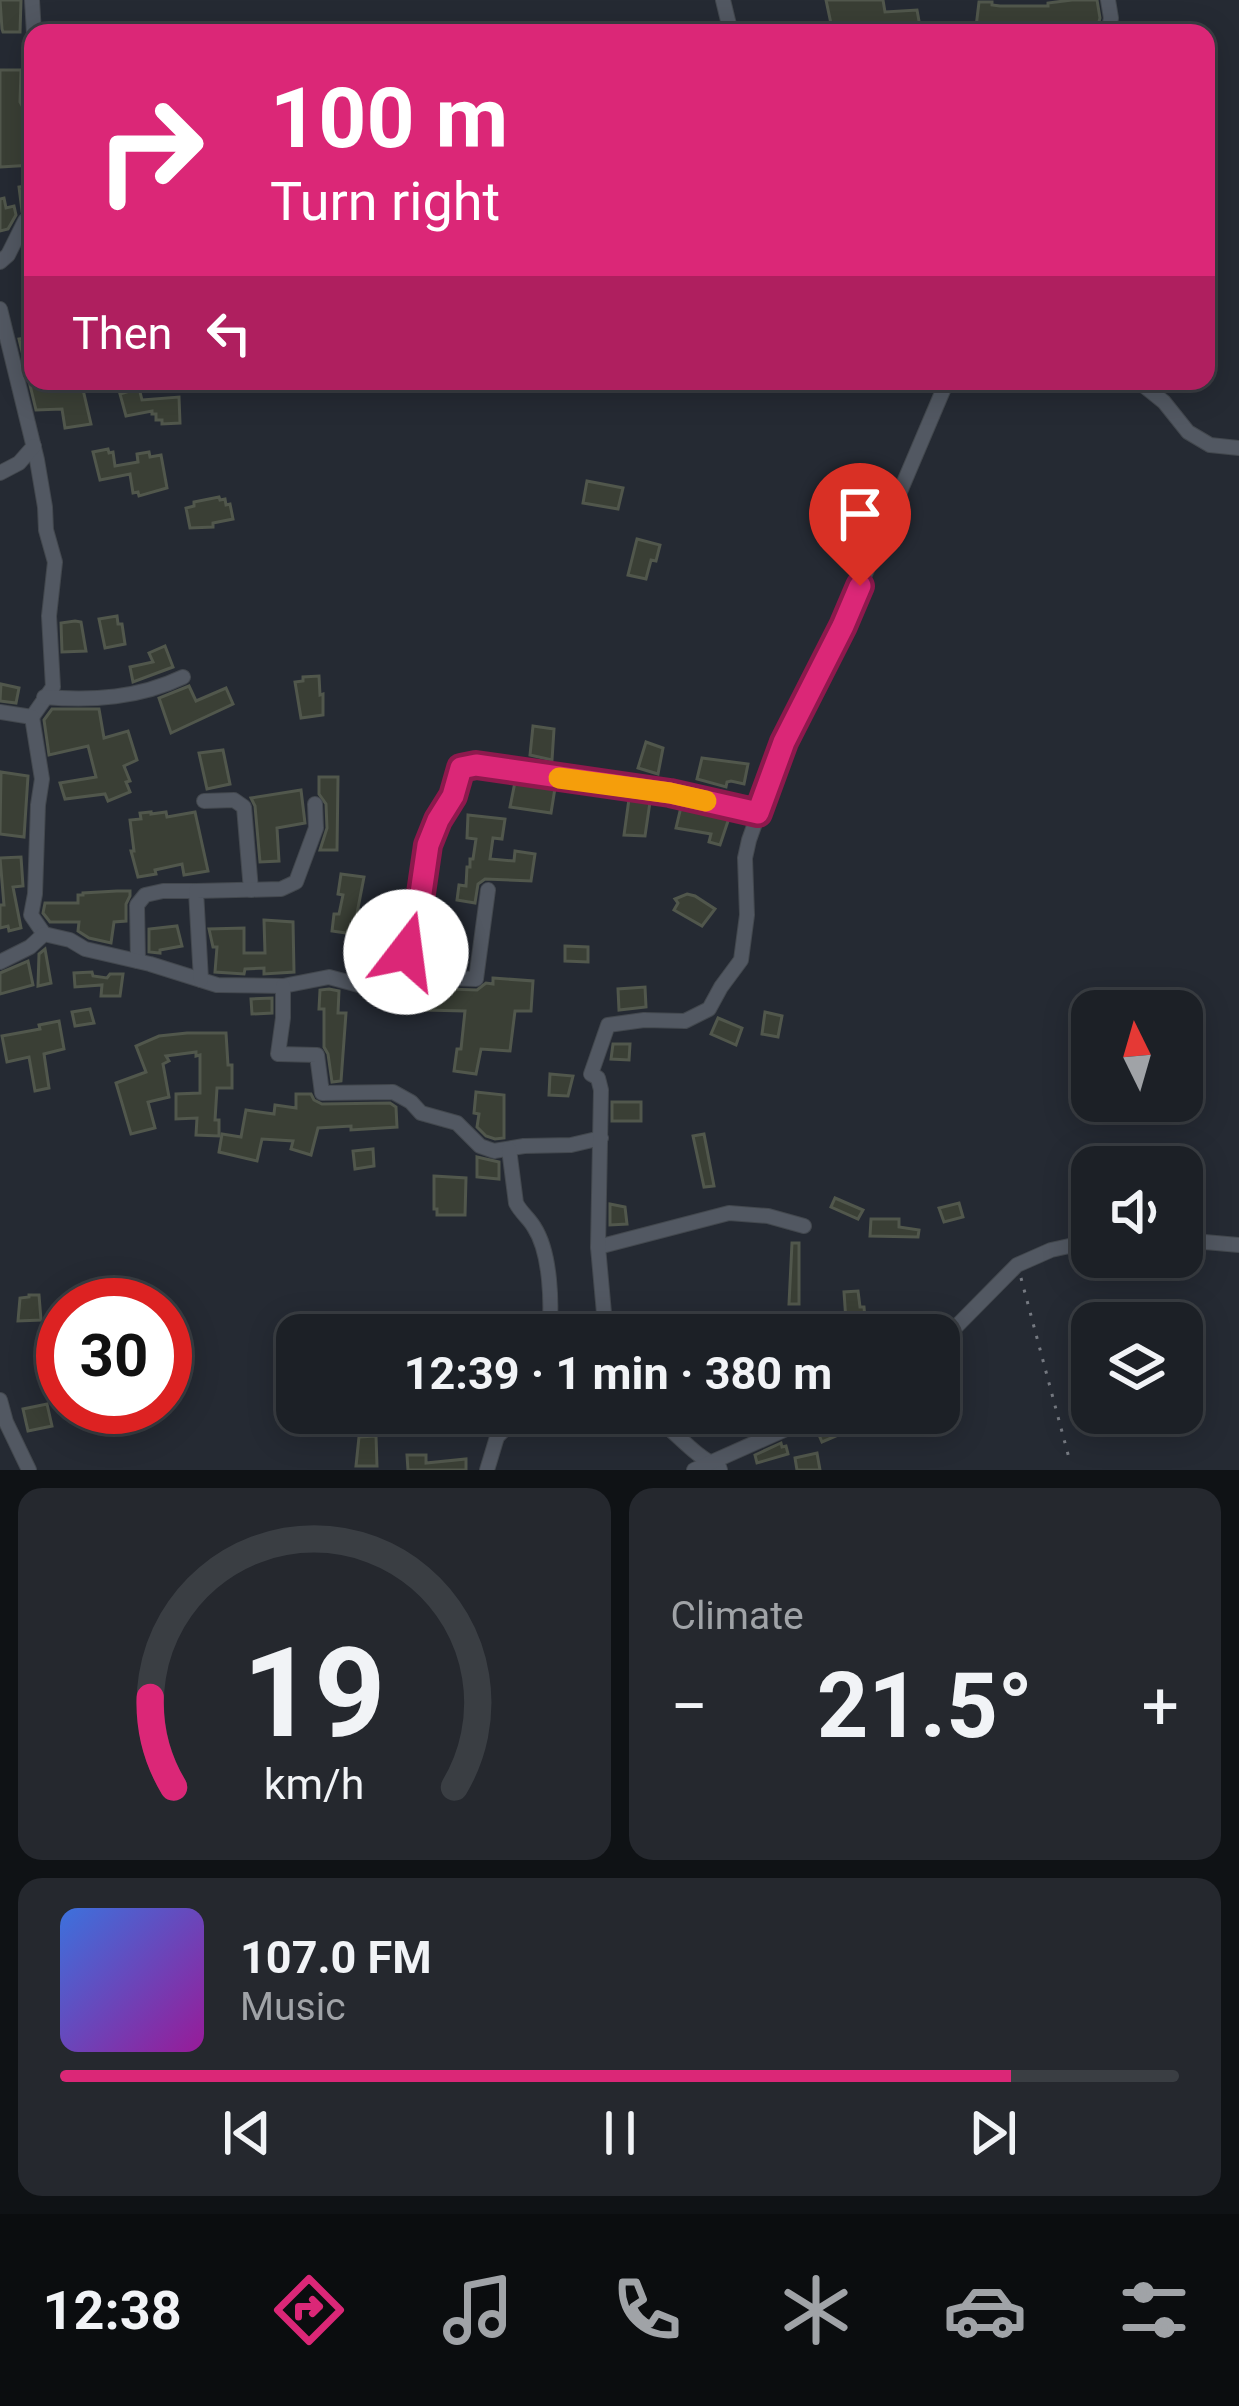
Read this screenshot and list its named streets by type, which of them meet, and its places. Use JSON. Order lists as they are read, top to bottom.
{
  "north": "top",
  "page": {
    "turn": ["100 m", "Turn right"],
    "then": "Then",
    "limit": "30",
    "trip": "12:39 · 1 min · 380 m",
    "tile": "Climate",
    "heat": ["−", "21.5°", "+"],
    "song": ["107.0 FM", "Music"],
    "tabs": "12:38",
    "gauge": ["19", "km/h"]
  }
}
